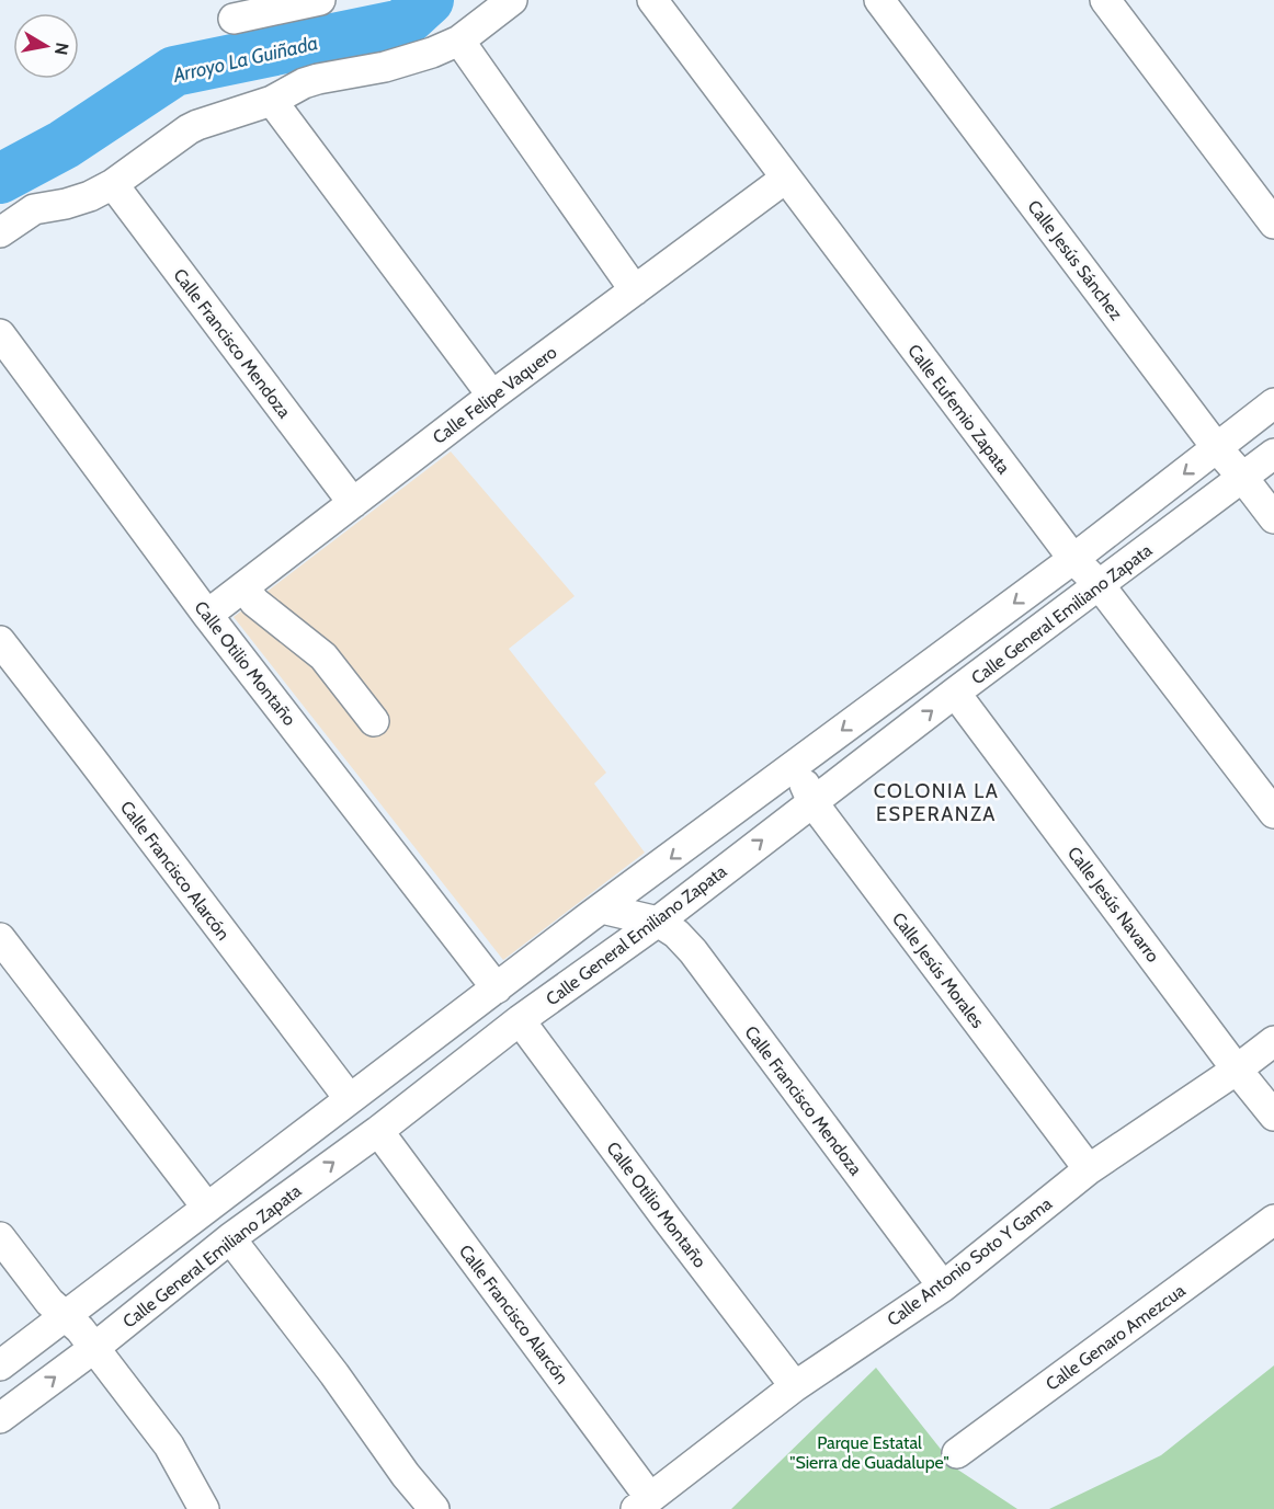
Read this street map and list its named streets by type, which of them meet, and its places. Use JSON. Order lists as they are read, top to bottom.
{
  "streets": {
    "street": [
      "Calle Jesús Sánchez",
      "Calle Francisco Mendoza",
      "Calle Felipe Vaquero",
      "Calle Eufemio Zapata",
      "Calle General Emiliano Zapata",
      "Calle Otilio Montaño",
      "Calle Francisco Alarcón",
      "Calle Jesús Navarro",
      "Calle Jesús Morales",
      "Calle Antonio Soto Y Gama",
      "Calle Genaro Amezcua"
    ]
  },
  "crossings": [
    ["Calle Jesús Sánchez", "Calle General Emiliano Zapata"],
    ["Calle Francisco Mendoza", "Calle Felipe Vaquero"],
    ["Calle Francisco Mendoza", "Calle General Emiliano Zapata"],
    ["Calle Francisco Mendoza", "Calle Antonio Soto Y Gama"],
    ["Calle Felipe Vaquero", "Calle Eufemio Zapata"],
    ["Calle Felipe Vaquero", "Calle Otilio Montaño"],
    ["Calle Eufemio Zapata", "Calle General Emiliano Zapata"],
    ["Calle General Emiliano Zapata", "Calle Otilio Montaño"],
    ["Calle General Emiliano Zapata", "Calle Francisco Alarcón"],
    ["Calle General Emiliano Zapata", "Calle Jesús Navarro"],
    ["Calle General Emiliano Zapata", "Calle Jesús Morales"],
    ["Calle Otilio Montaño", "Calle Antonio Soto Y Gama"],
    ["Calle Francisco Alarcón", "Calle Antonio Soto Y Gama"],
    ["Calle Jesús Navarro", "Calle Antonio Soto Y Gama"],
    ["Calle Jesús Morales", "Calle Antonio Soto Y Gama"]
  ],
  "districts": ["COLONIA LA ESPERANZA"],
  "water": ["Arroyo La Guiñada"],
  "parks": ["Parque Estatal \"Sierra de Guadalupe\""],
  "north": "right"
}
